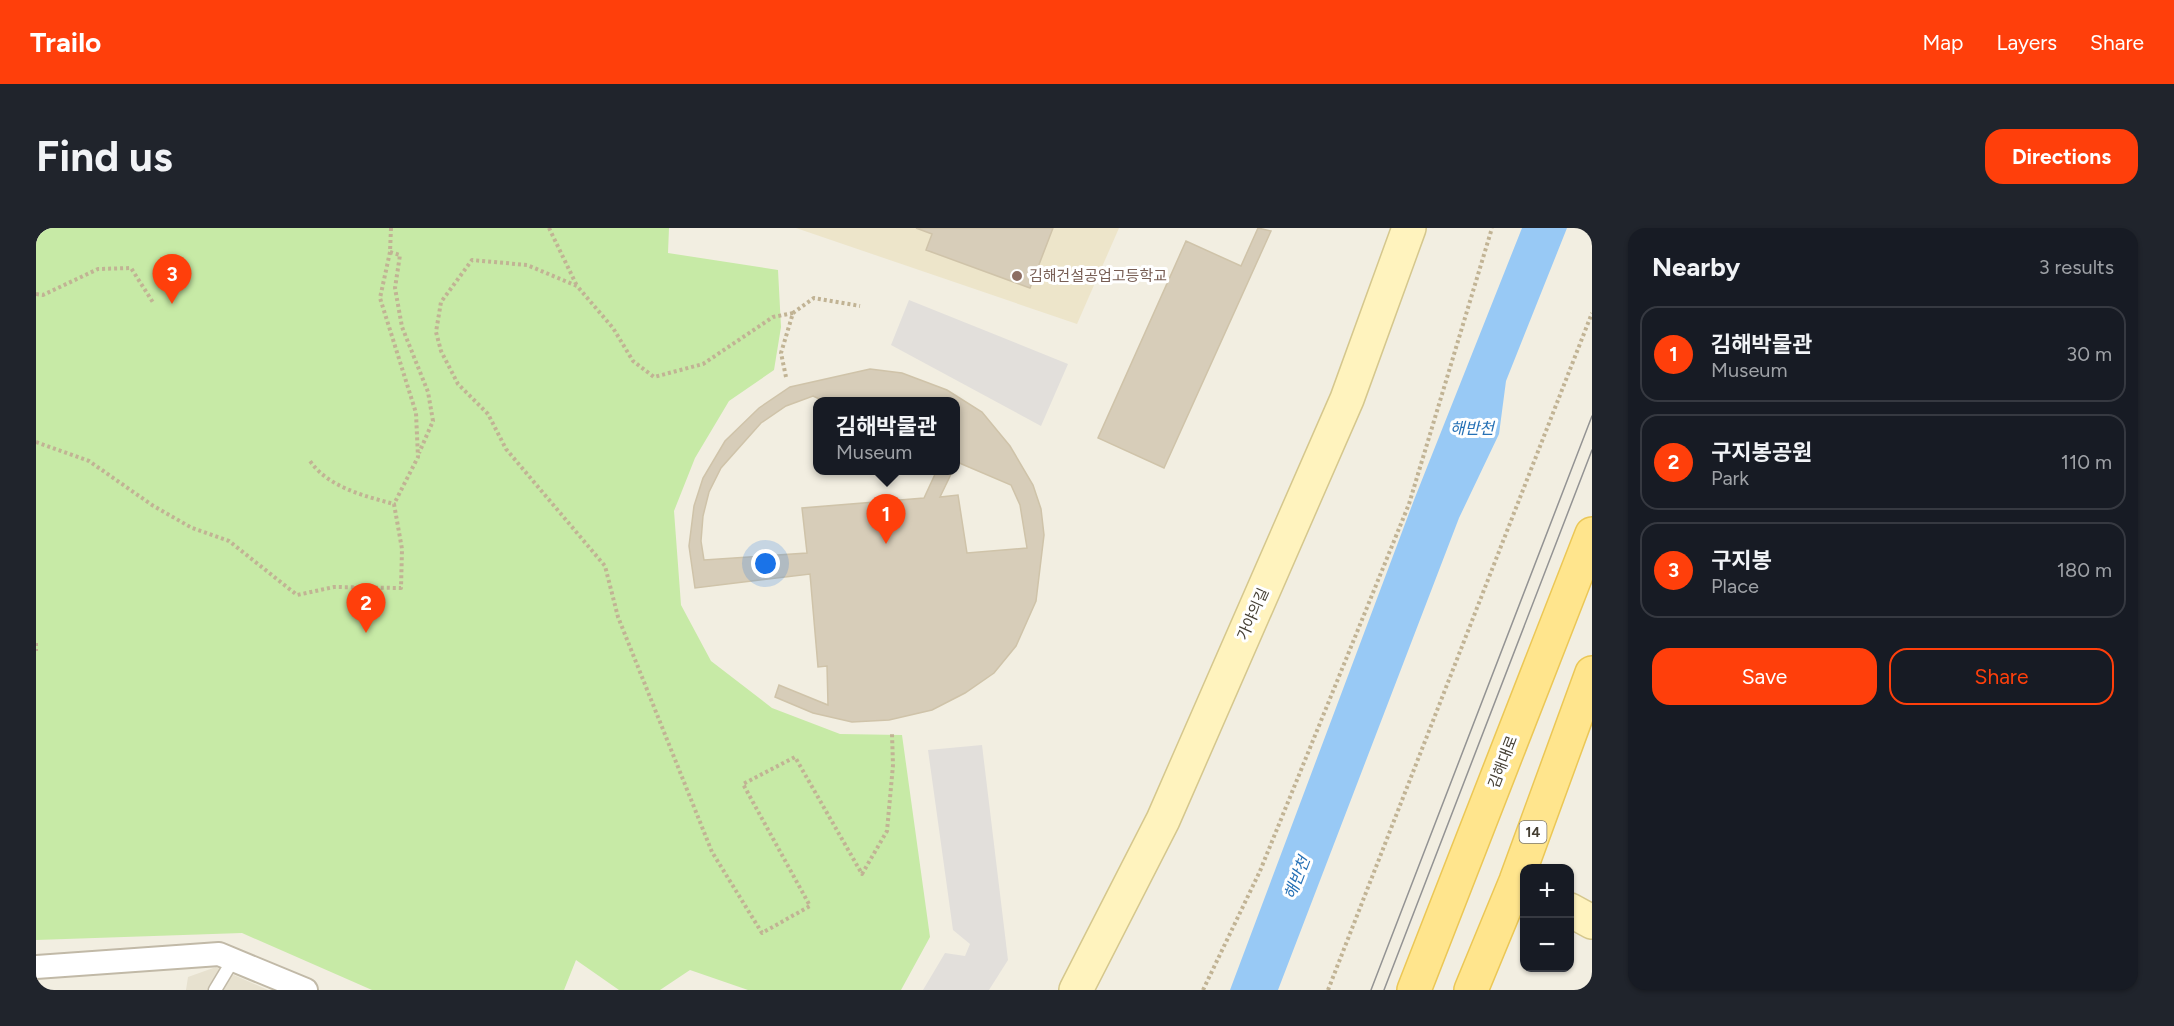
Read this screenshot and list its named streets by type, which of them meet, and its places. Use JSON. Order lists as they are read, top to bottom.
{
  "streets": {
    "main road": ["김해대로", "14"],
    "street": ["가야의길"]
  },
  "water": ["해반천"],
  "places": ["김해건설공업고등학교"],
  "page": {
    "header": "Trailo",
    "nav": ["Map", "Layers", "Share"],
    "buttons": [
      "Directions",
      ["Save", "Share"]
    ],
    "title": "Find us",
    "heading": ["Nearby", "3 results"],
    "pins": ["3", "1", "2"],
    "list": [
      {
        "mark": "1",
        "name": "김해박물관",
        "note": "Museum",
        "value": "30 m"
      },
      {
        "mark": "2",
        "name": "구지봉공원",
        "note": "Park",
        "value": "110 m"
      },
      {
        "mark": "3",
        "name": "구지봉",
        "note": "Place",
        "value": "180 m"
      }
    ],
    "popup": ["김해박물관", "Museum"],
    "map_buttons": ["+", "−"]
  }
}
